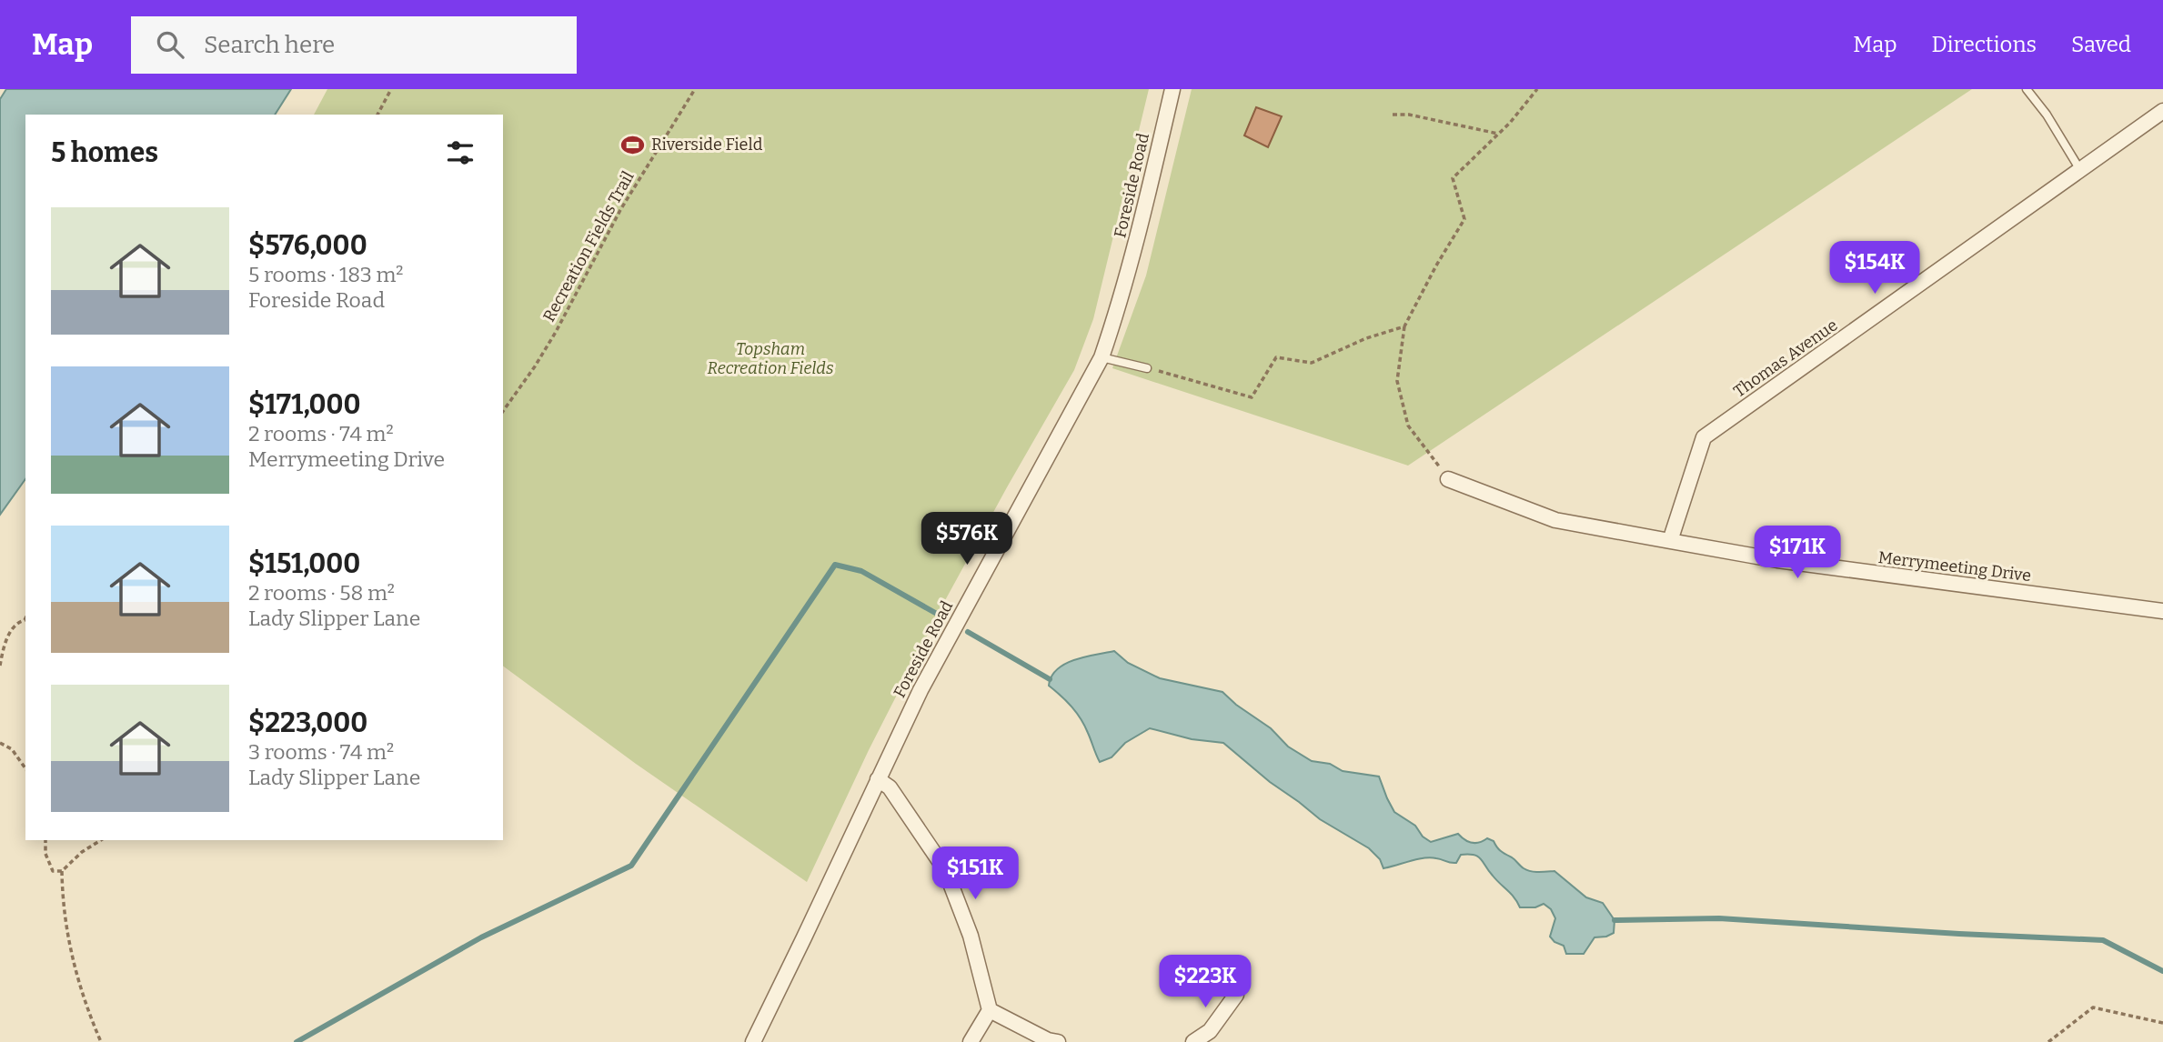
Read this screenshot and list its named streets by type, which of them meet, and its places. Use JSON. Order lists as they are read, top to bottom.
{
  "streets": {
    "street": ["Foreside Road", "Thomas Avenue", "Merrymeeting Drive"],
    "path": ["Recreation Fields Trail"]
  },
  "crossings": [
    ["Thomas Avenue", "Merrymeeting Drive"]
  ],
  "parks": ["Topsham Recreation Fields"],
  "places": {
    "sports": ["Riverside Field"]
  },
  "page": {
    "header": "Map",
    "search": "Search here",
    "nav": ["Map", "Directions", "Saved"],
    "heading": "5 homes",
    "list": [
      {
        "name": "$576,000",
        "note": "5 rooms · 183 m² · Foreside Road"
      },
      {
        "name": "$171,000",
        "note": "2 rooms · 74 m² · Merrymeeting Drive"
      },
      {
        "name": "$151,000",
        "note": "2 rooms · 58 m² · Lady Slipper Lane"
      },
      {
        "name": "$223,000",
        "note": "3 rooms · 74 m² · Lady Slipper Lane"
      }
    ],
    "price": [
      "$154K",
      "$576K",
      "$171K",
      "$151K",
      "$223K"
    ]
  }
}
